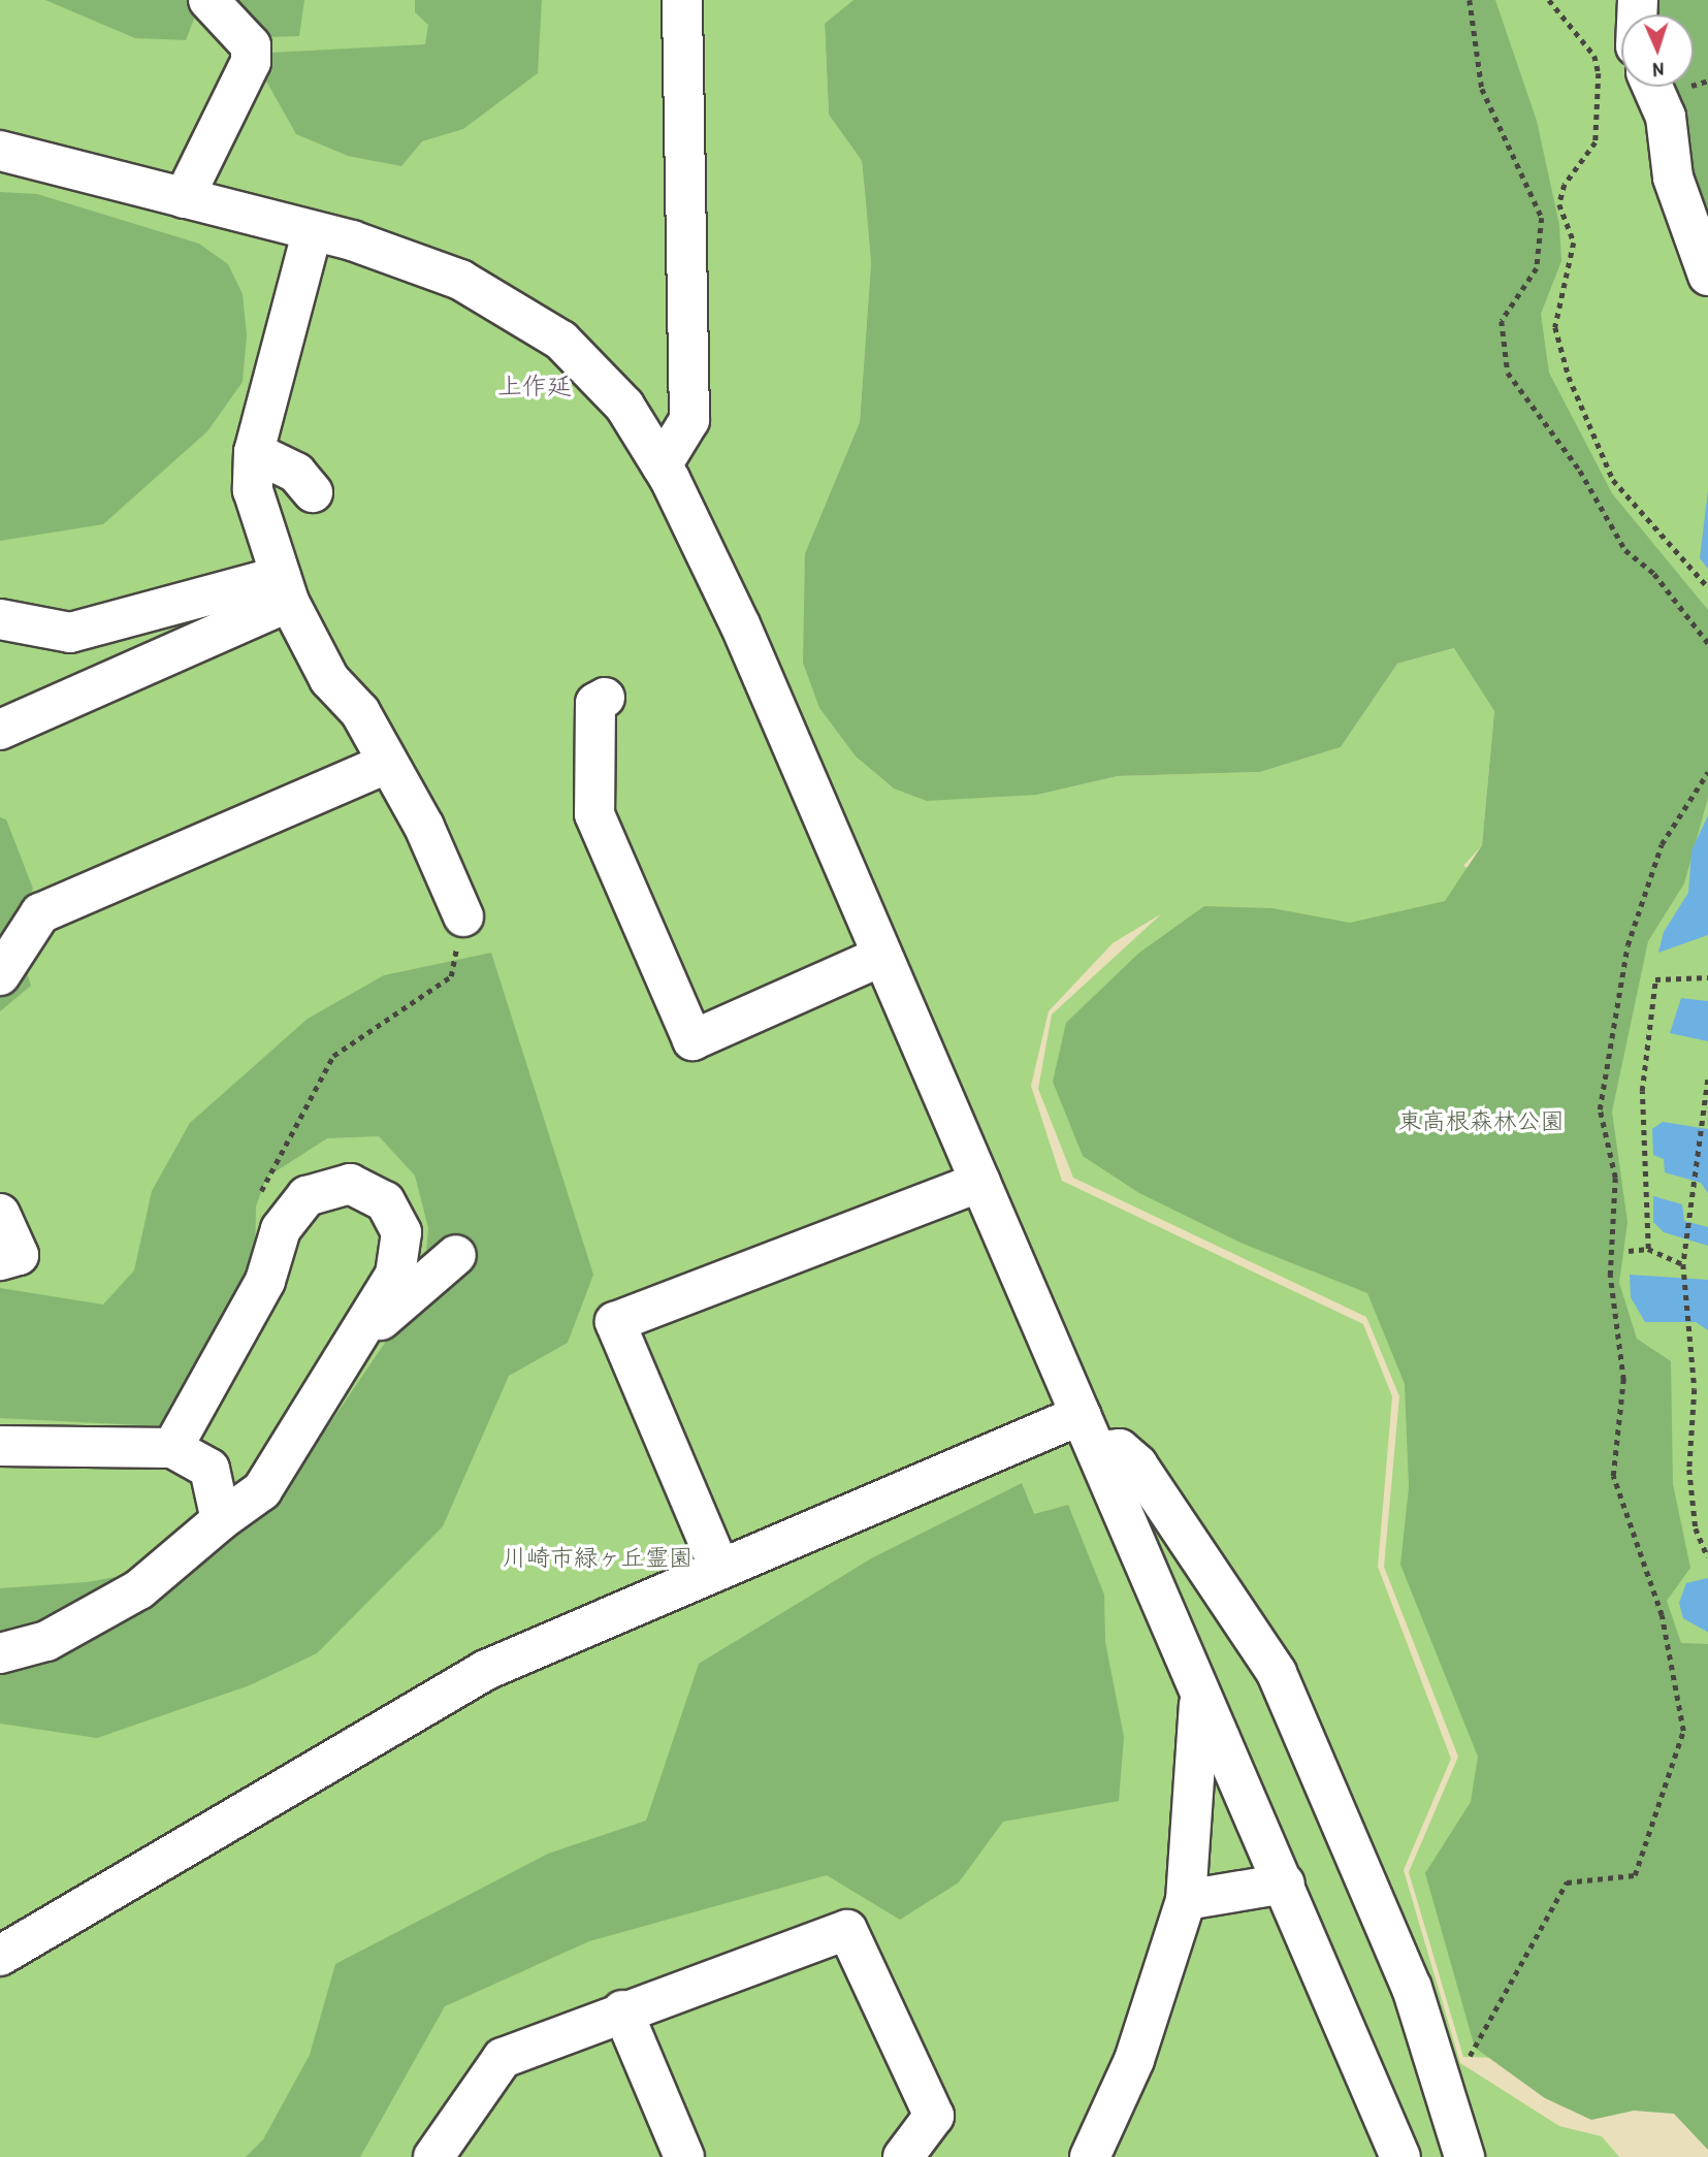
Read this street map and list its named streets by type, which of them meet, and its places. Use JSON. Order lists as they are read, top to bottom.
{
  "districts": ["上作延"],
  "parks": ["東高根森林公園", "川崎市緑ヶ丘霊園"],
  "north": "bottom"
}
